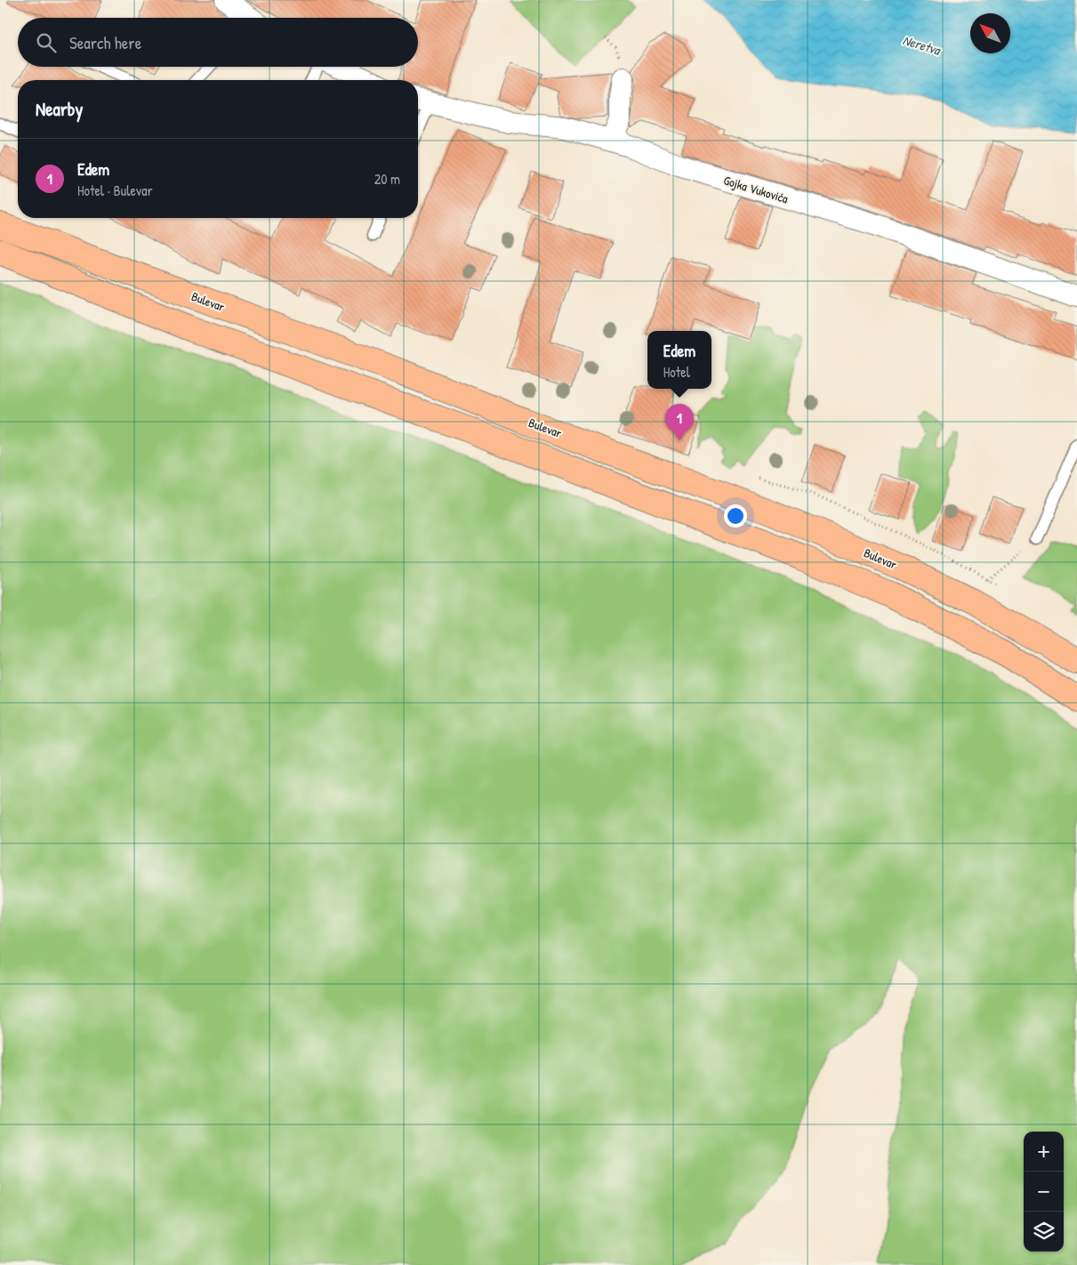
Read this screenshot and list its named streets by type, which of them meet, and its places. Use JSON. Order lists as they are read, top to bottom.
{
  "streets": {
    "main road": ["Bulevar"],
    "street": ["Gojka Vukovića"]
  },
  "water": ["Neretva"],
  "north": "top left",
  "page": {
    "search": "Search here",
    "heading": "Nearby",
    "list": [
      {
        "mark": "1",
        "name": "Edem",
        "note": "Hotel · Bulevar",
        "value": "20 m"
      }
    ],
    "popup": ["Edem", "Hotel"],
    "pins": "1",
    "map_buttons": ["+", "−"]
  }
}
